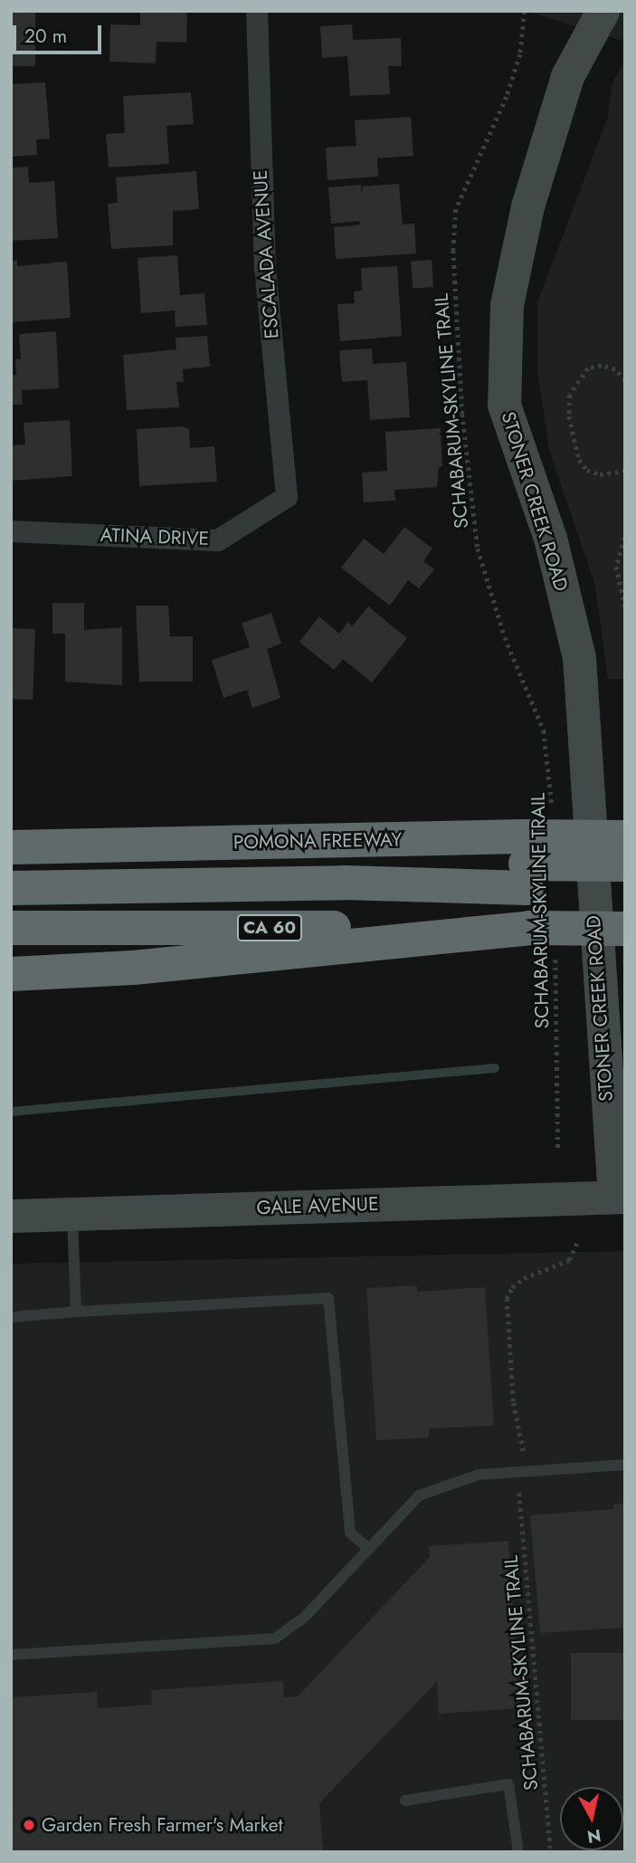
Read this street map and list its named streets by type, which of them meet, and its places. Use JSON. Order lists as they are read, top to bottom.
{
  "streets": {
    "highway": ["POMONA FREEWAY", "CA 60"],
    "street": [
      "ESCALADA AVENUE",
      "STONER CREEK ROAD",
      "ATINA DRIVE",
      "GALE AVENUE"
    ],
    "path": ["SCHABARUM-SKYLINE TRAIL"]
  },
  "crossings": [
    ["ESCALADA AVENUE", "ATINA DRIVE"],
    ["STONER CREEK ROAD", "GALE AVENUE"]
  ],
  "places": ["Garden Fresh Farmer's Market"],
  "scale_bar": "20 m",
  "north": "bottom"
}
